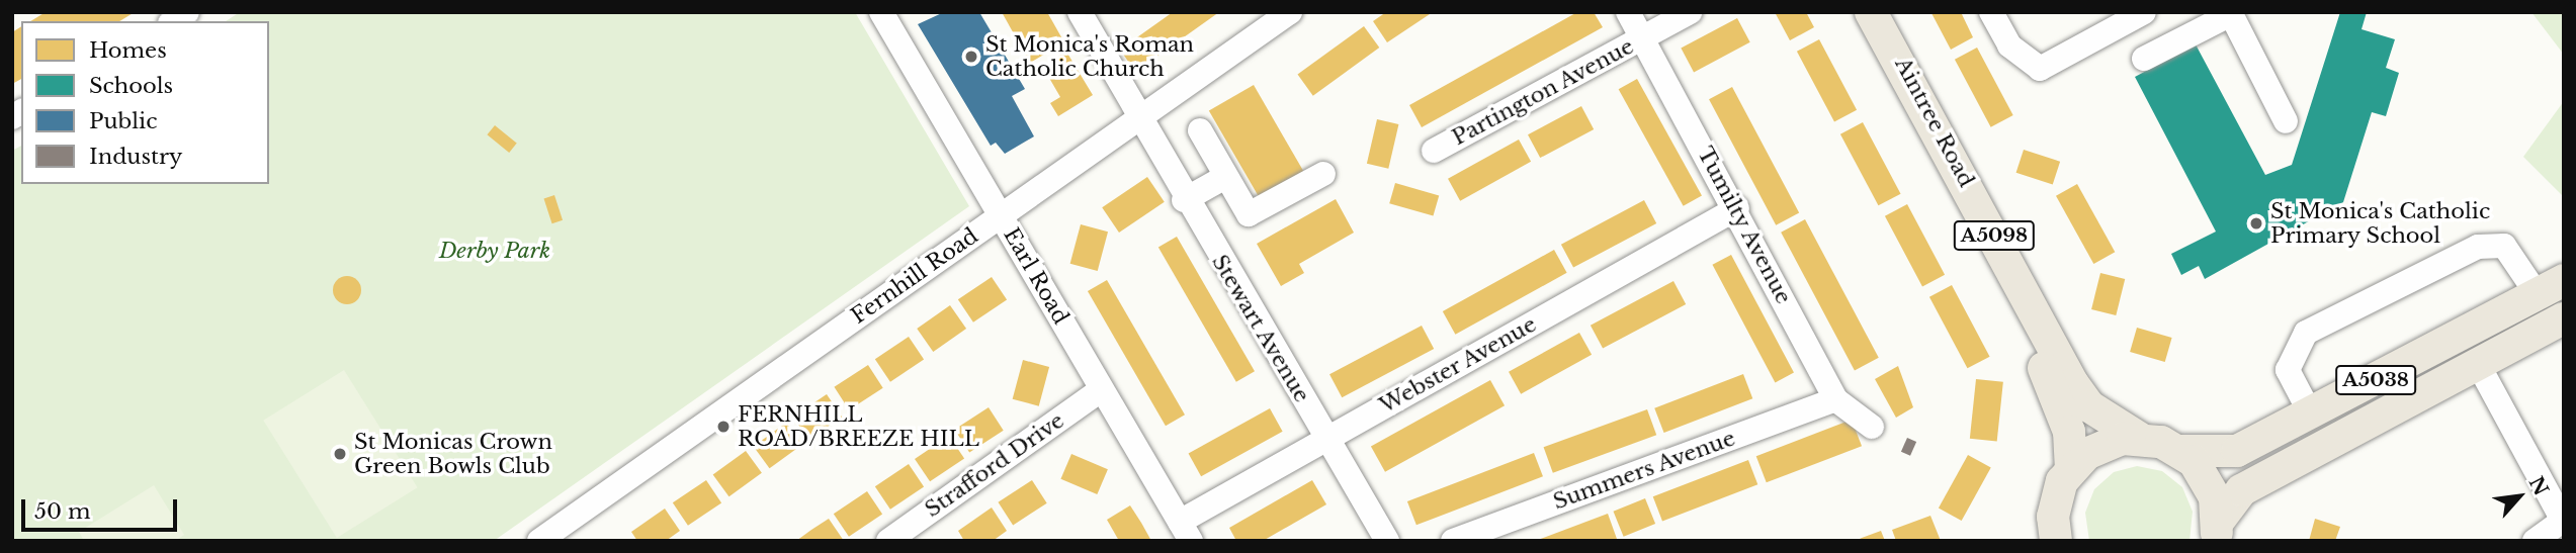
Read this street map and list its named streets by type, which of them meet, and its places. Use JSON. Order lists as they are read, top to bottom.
{
  "streets": {
    "main road": ["Aintree Road", "A5098", "A5038"],
    "street": [
      "Partington Avenue",
      "Tumilty Avenue",
      "Fernhill Road",
      "Earl Road",
      "Stewart Avenue",
      "Webster Avenue",
      "Strafford Drive",
      "Summers Avenue"
    ]
  },
  "crossings": [
    ["Partington Avenue", "Tumilty Avenue"],
    ["Aintree Road", "A5038"],
    ["Tumilty Avenue", "Webster Avenue"],
    ["Tumilty Avenue", "Summers Avenue"],
    ["Fernhill Road", "Earl Road"],
    ["Fernhill Road", "Stewart Avenue"],
    ["Earl Road", "Webster Avenue"],
    ["Earl Road", "Strafford Drive"],
    ["Stewart Avenue", "Webster Avenue"]
  ],
  "parks": ["Derby Park"],
  "places": [
    "St Monica's Roman Catholic Church",
    "St Monica's Catholic Primary School",
    "FERNHILL ROAD/BREEZE HILL",
    "St Monicas Crown Green Bowls Club"
  ],
  "legend": [
    "Homes",
    "Schools",
    "Public",
    "Industry"
  ],
  "scale_bar": "50 m",
  "north": "top right"
}
